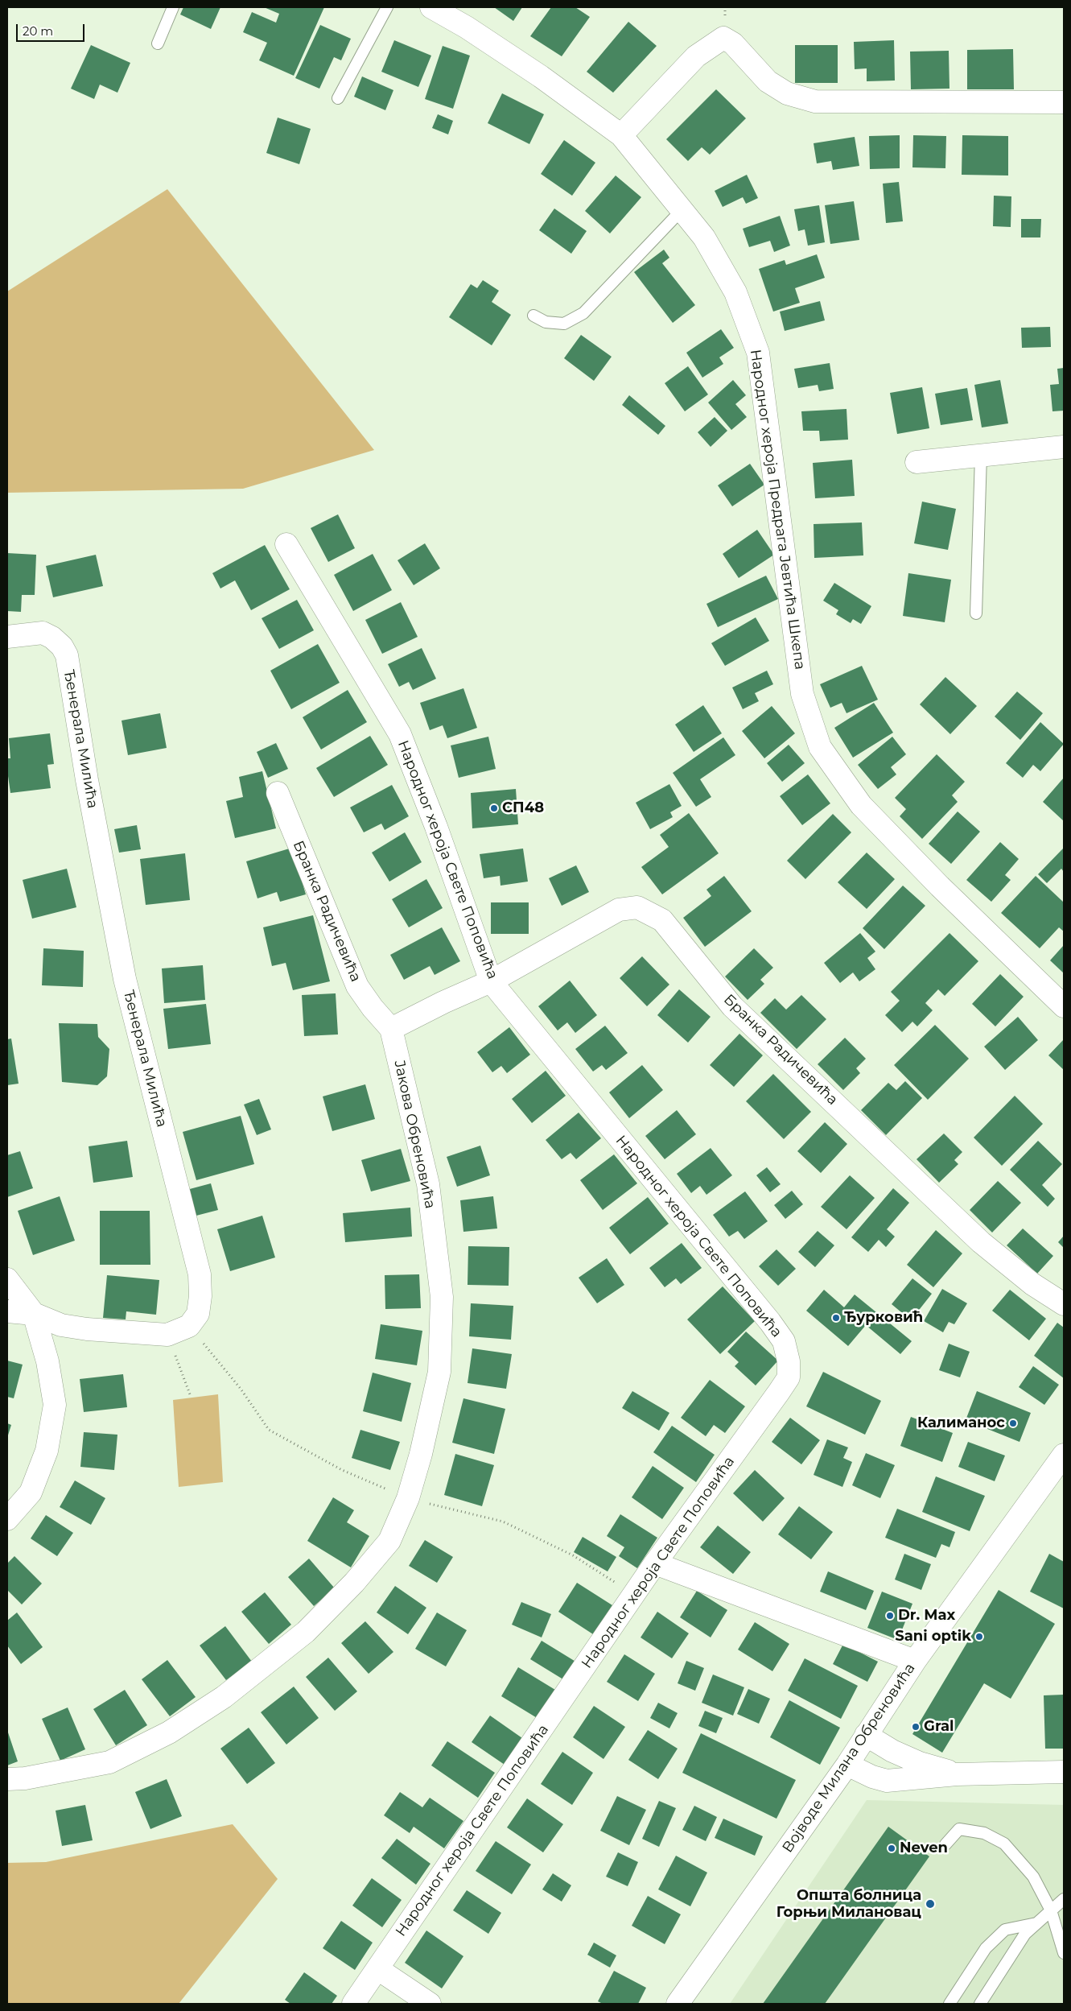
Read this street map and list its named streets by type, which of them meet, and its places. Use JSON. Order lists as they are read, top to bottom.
{
  "streets": {
    "street": [
      "Народног хероја Предрага Јевтића Шкепа",
      "Ђенерала Милића",
      "Народног хероја Свете Поповића",
      "Бранка Радичевића",
      "Јакова Обреновића",
      "Војводе Милана Обреновића"
    ]
  },
  "crossings": [
    ["Народног хероја Свете Поповића", "Бранка Радичевића"],
    ["Бранка Радичевића", "Јакова Обреновића"]
  ],
  "places": [
    "СП48",
    "Ђурковић",
    "Калиманос",
    "Dr. Max",
    "Sani optik",
    "Gral",
    "Neven",
    "Општа болница Горњи Милановац"
  ],
  "scale_bar": "20 m"
}
